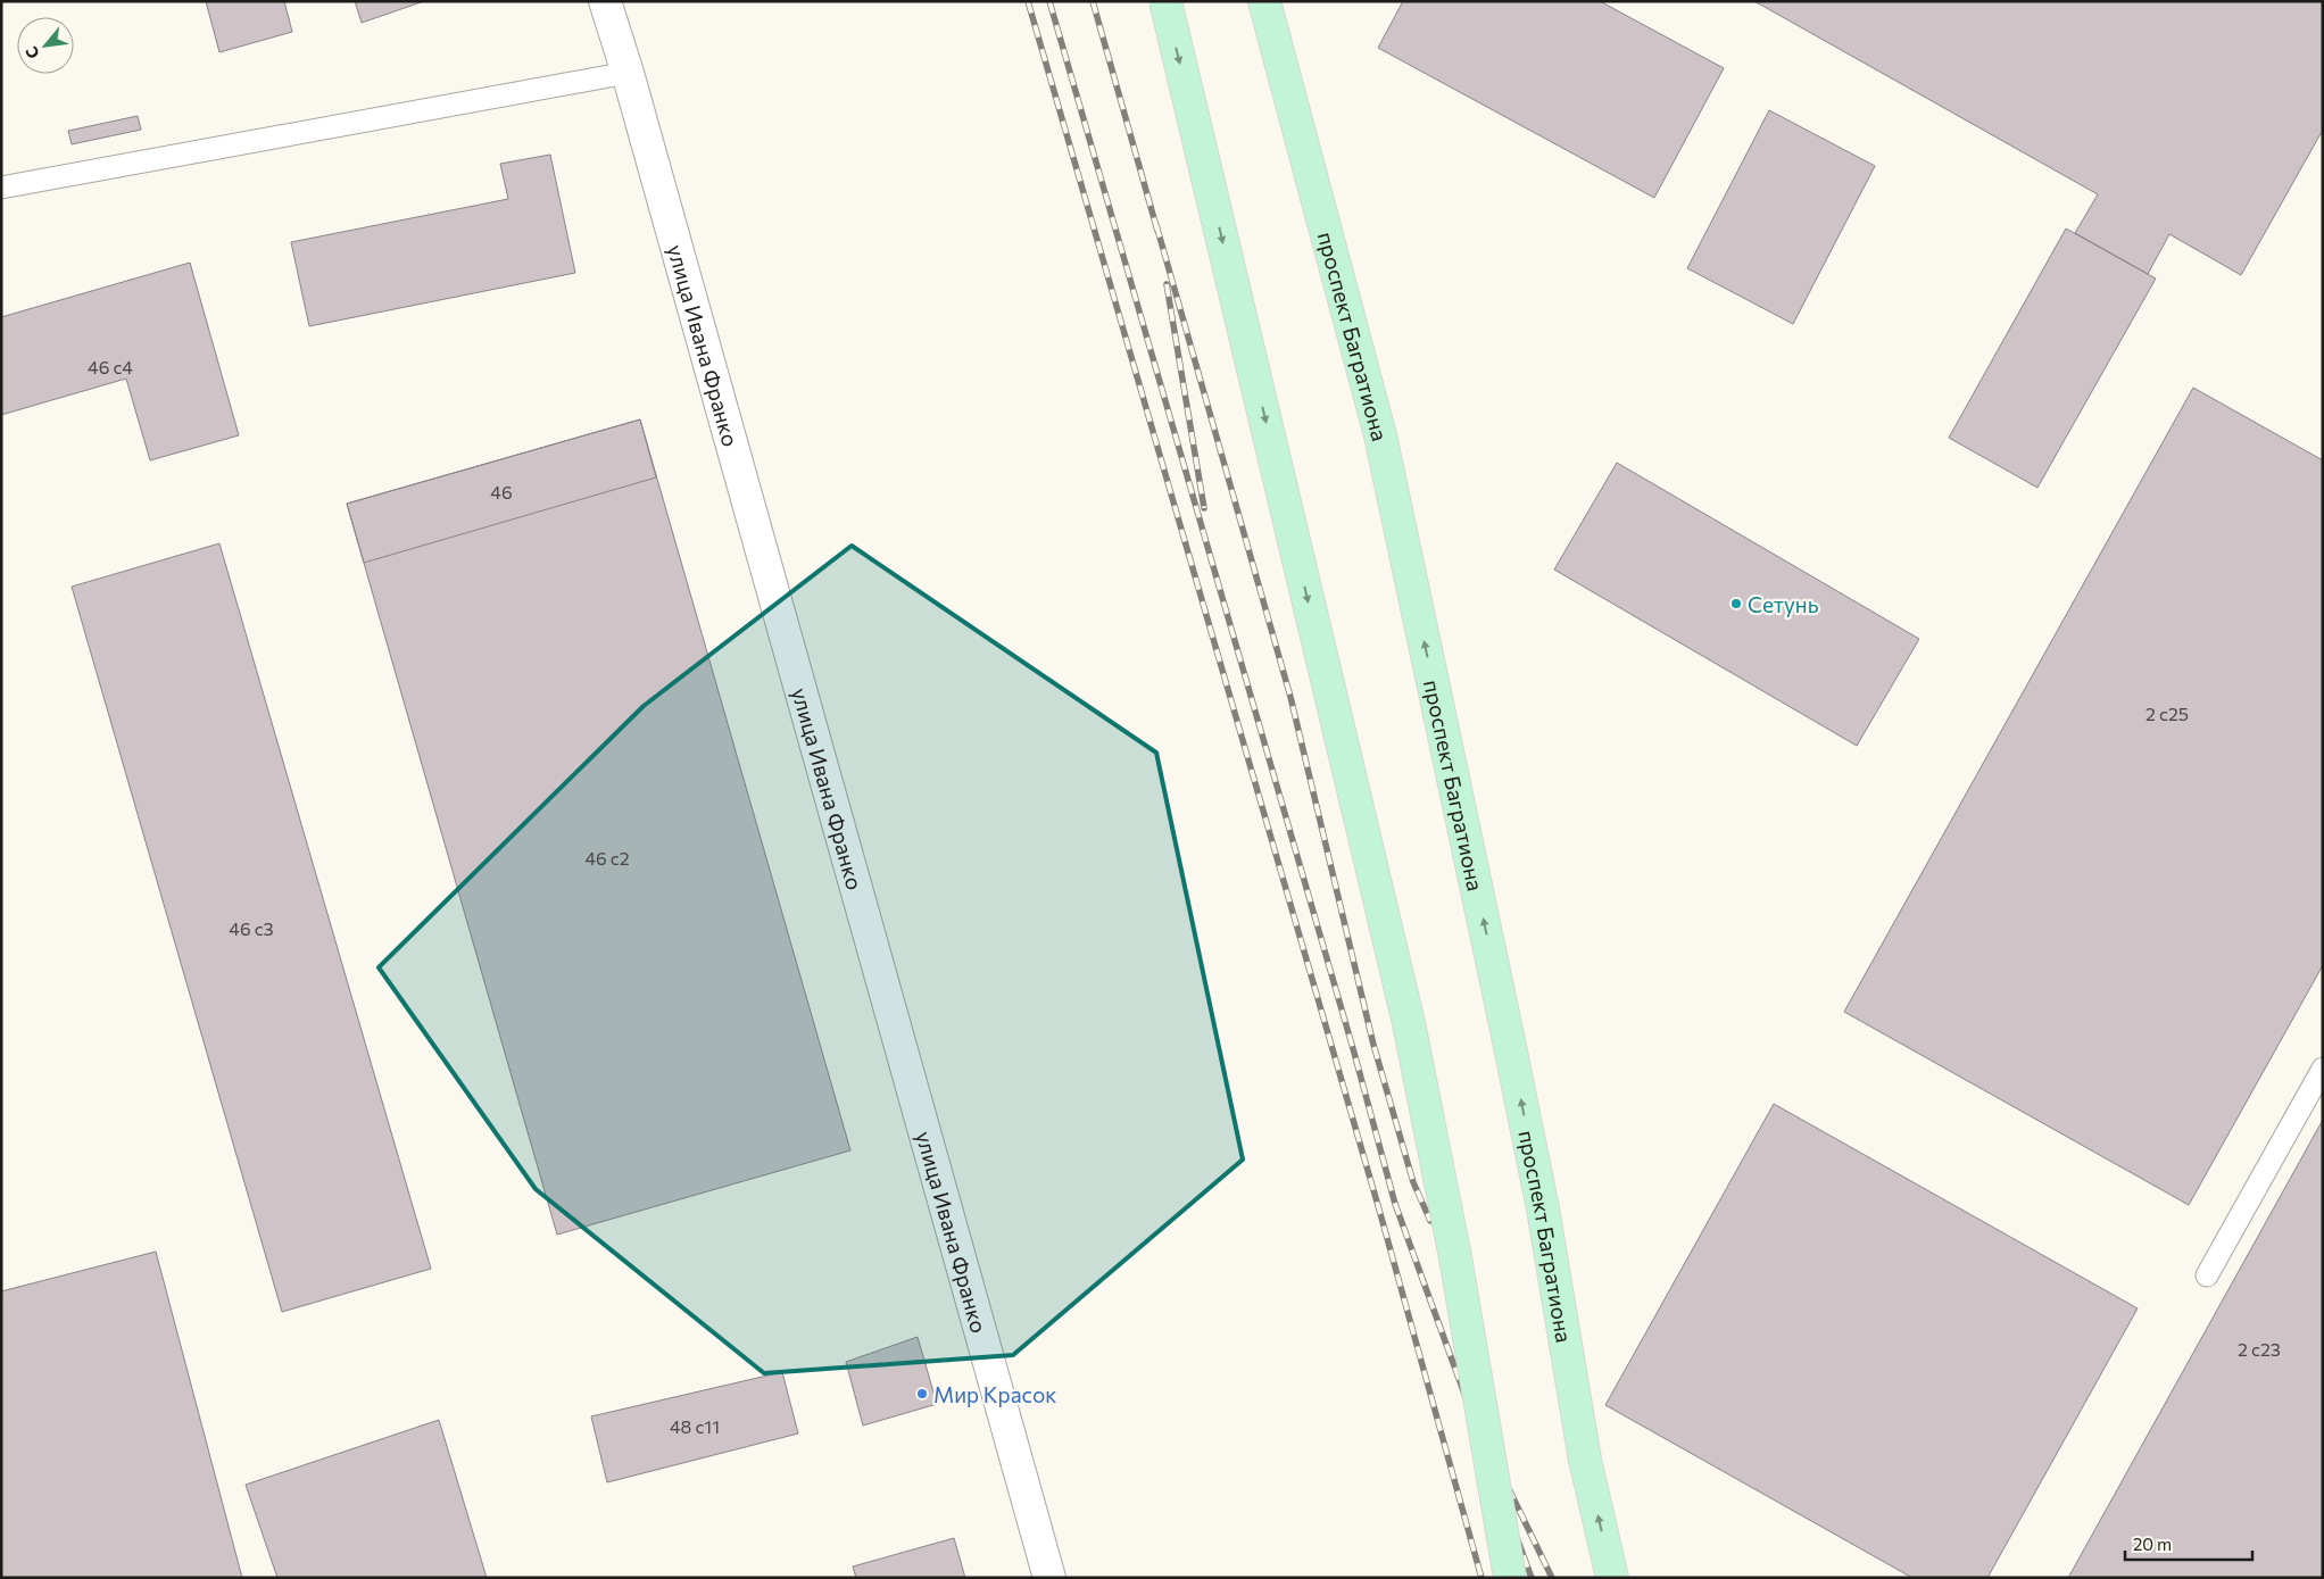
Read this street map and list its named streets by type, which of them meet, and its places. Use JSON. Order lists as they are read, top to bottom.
{
  "streets": {
    "main road": ["проспект Багратиона"],
    "street": ["улица Ивана Франко"]
  },
  "places": ["Сетунь", "Мир Красок"],
  "house_numbers": [
    "46 с4",
    "46",
    "2 с25",
    "46 с2",
    "46 с3",
    "2 с23",
    "48 с11"
  ],
  "scale_bar": "20 m",
  "north": "bottom left"
}
